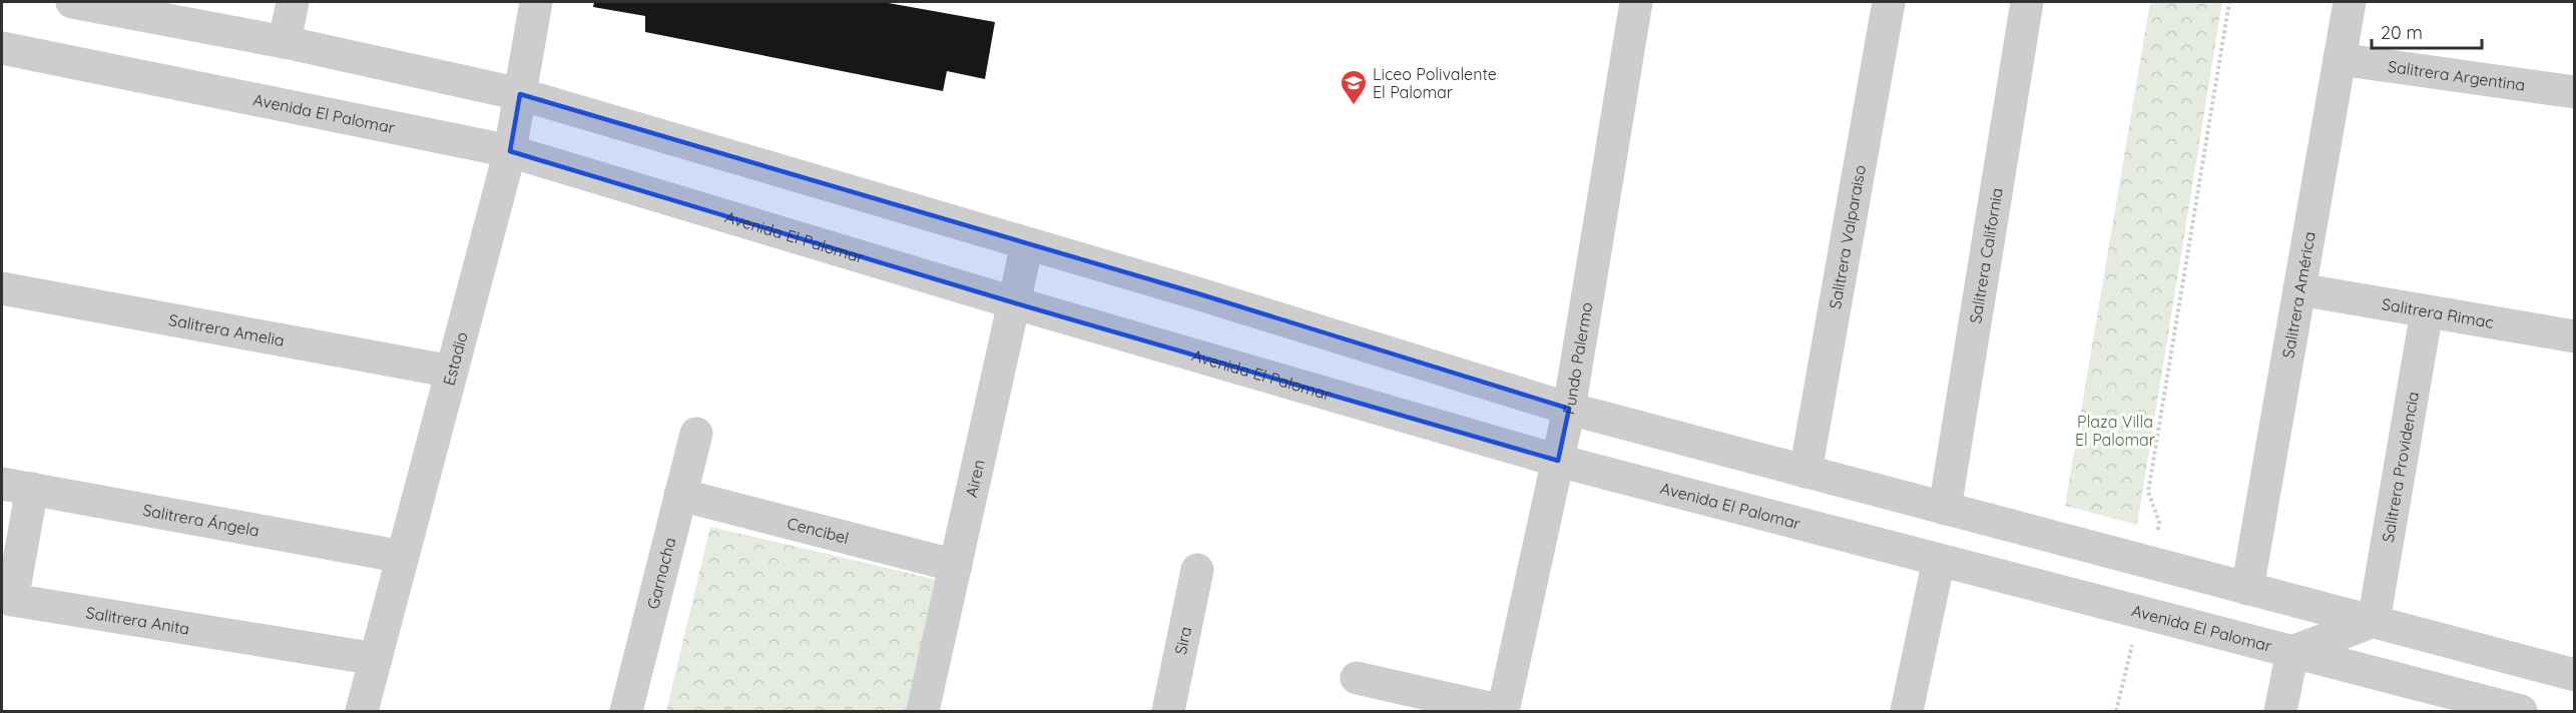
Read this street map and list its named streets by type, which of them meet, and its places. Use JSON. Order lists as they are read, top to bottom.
{
  "streets": {
    "street": [
      "Salitrera Argentina",
      "Avenida El Palomar",
      "Salitrera Valparaiso",
      "Salitrera California",
      "Salitrera América",
      "Salitrera Rimac",
      "Salitrera Amelia",
      "Estadio",
      "Fundo Palermo",
      "Salitrera Providencia",
      "Airen",
      "Salitrera Ángela",
      "Cencibel",
      "Garnacha",
      "Salitrera Anita",
      "Sira"
    ]
  },
  "crossings": [
    ["Salitrera Argentina", "Salitrera América"],
    ["Avenida El Palomar", "Estadio"],
    ["Avenida El Palomar", "Fundo Palermo"],
    ["Avenida El Palomar", "Airen"],
    ["Salitrera América", "Salitrera Rimac"],
    ["Salitrera Rimac", "Salitrera Providencia"],
    ["Salitrera Amelia", "Estadio"],
    ["Estadio", "Salitrera Ángela"],
    ["Estadio", "Salitrera Anita"],
    ["Airen", "Cencibel"],
    ["Salitrera Ángela", "Salitrera Anita"],
    ["Cencibel", "Garnacha"]
  ],
  "parks": ["Plaza Villa El Palomar"],
  "places": {
    "school or university": ["Liceo Polivalente El Palomar"]
  },
  "scale_bar": "20 m"
}
